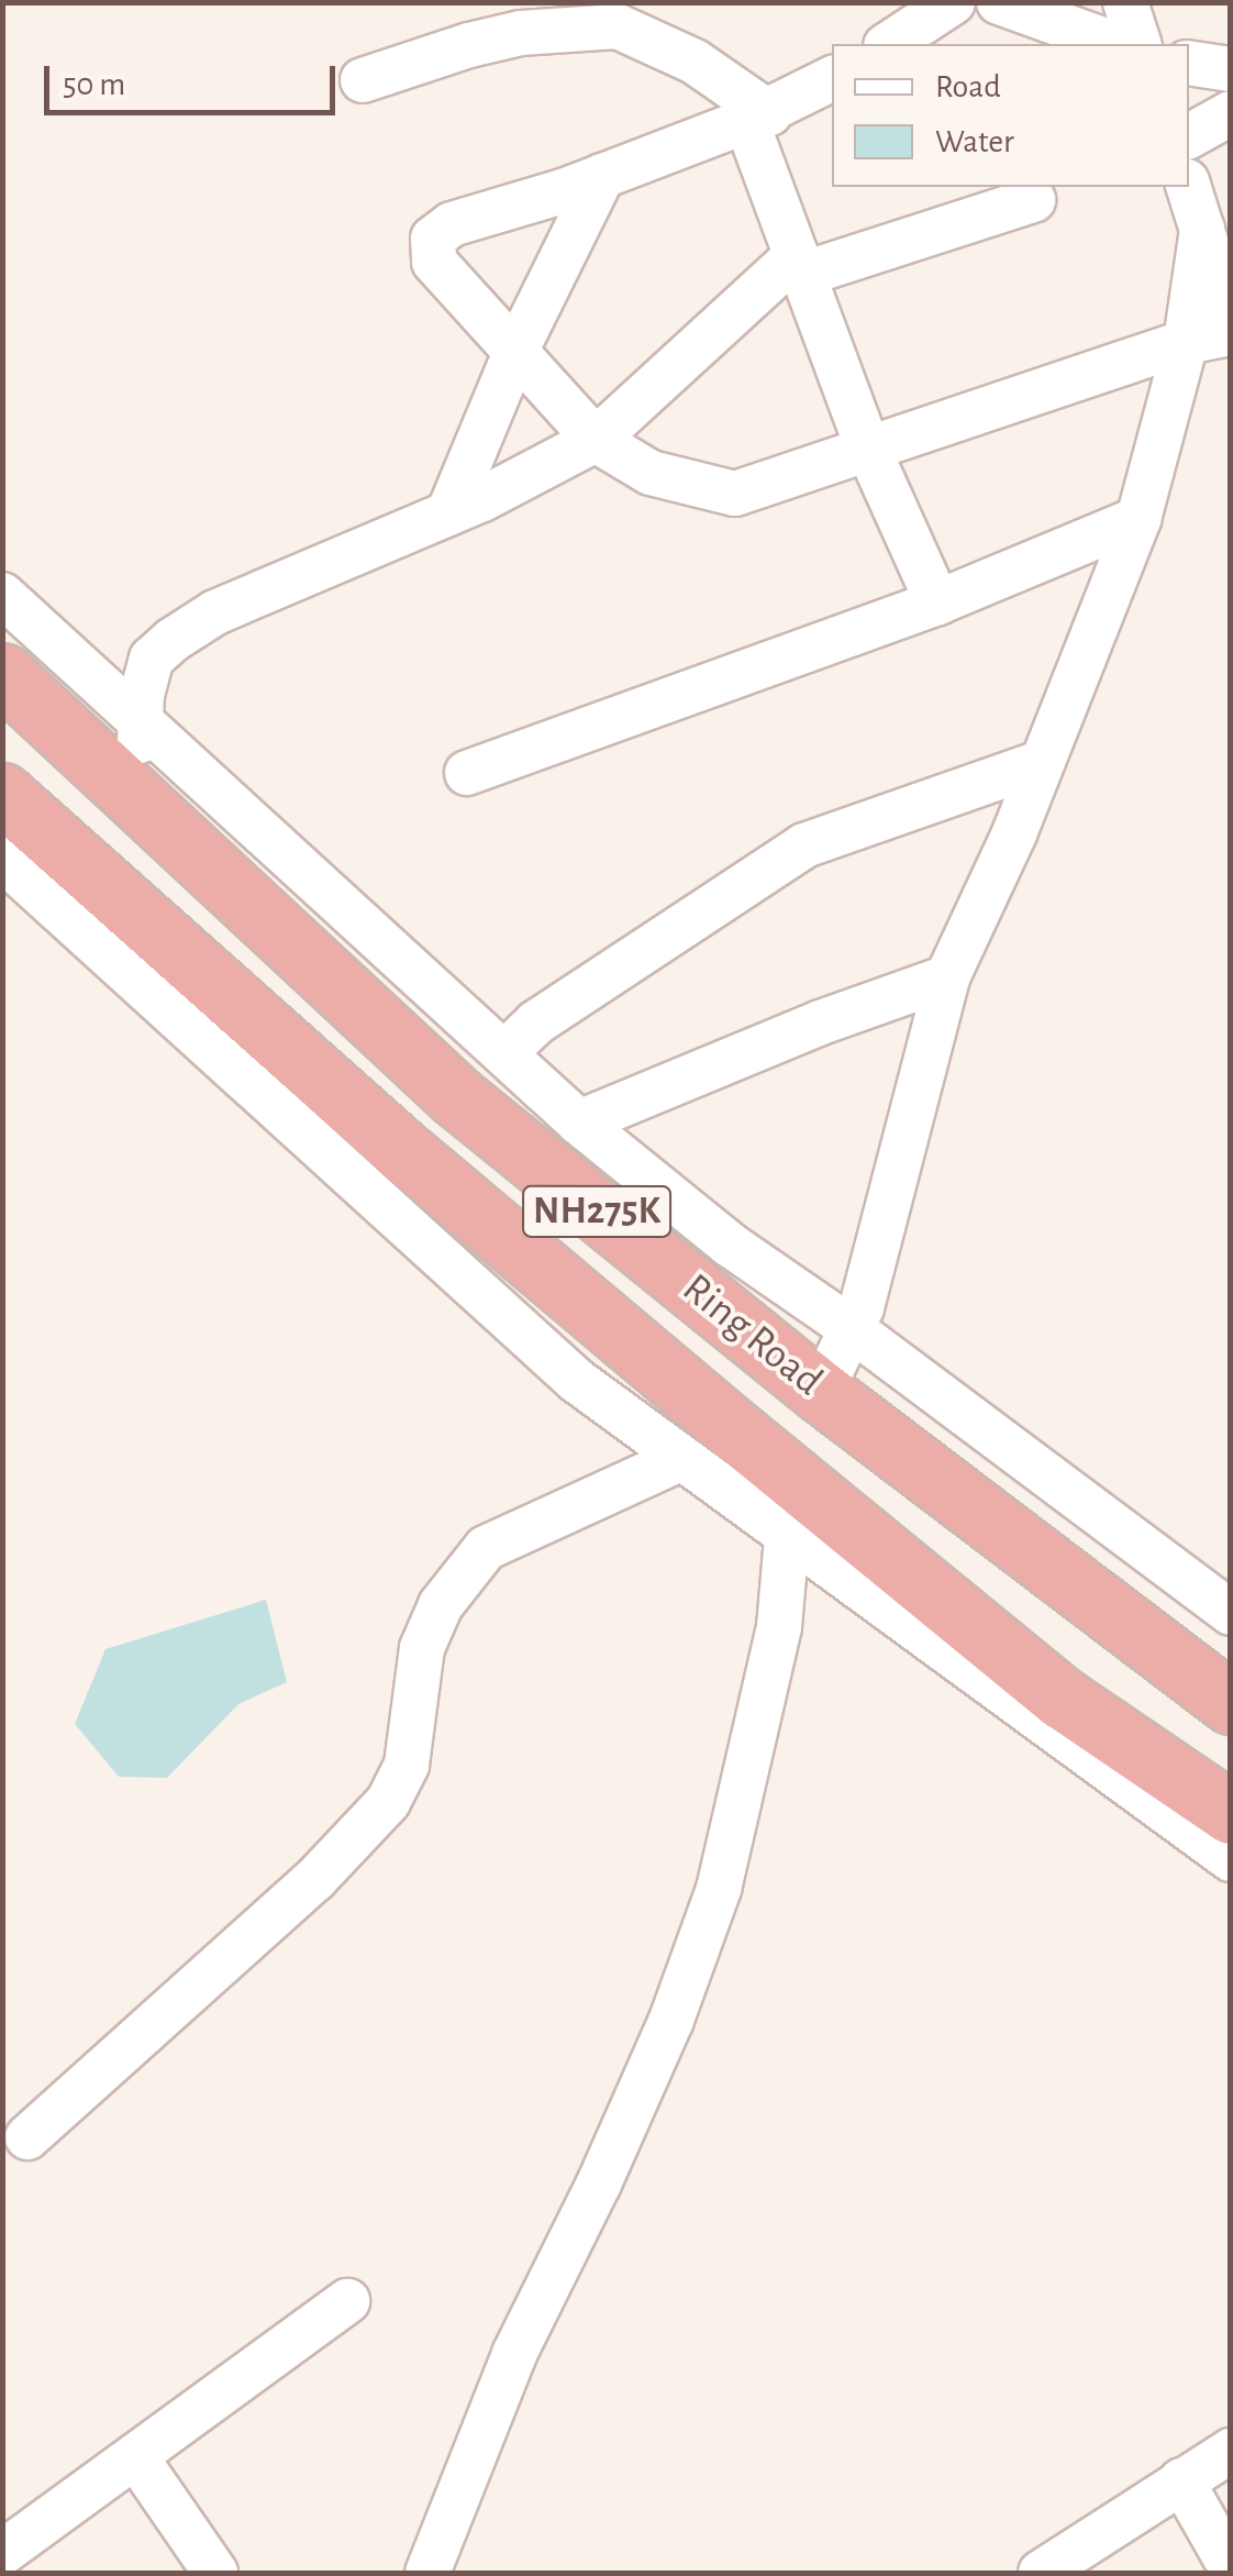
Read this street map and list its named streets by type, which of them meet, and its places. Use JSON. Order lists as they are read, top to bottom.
{
  "streets": {
    "highway": ["NH275K", "Ring Road"]
  },
  "legend": ["Road", "Water"],
  "scale_bar": "50 m"
}
